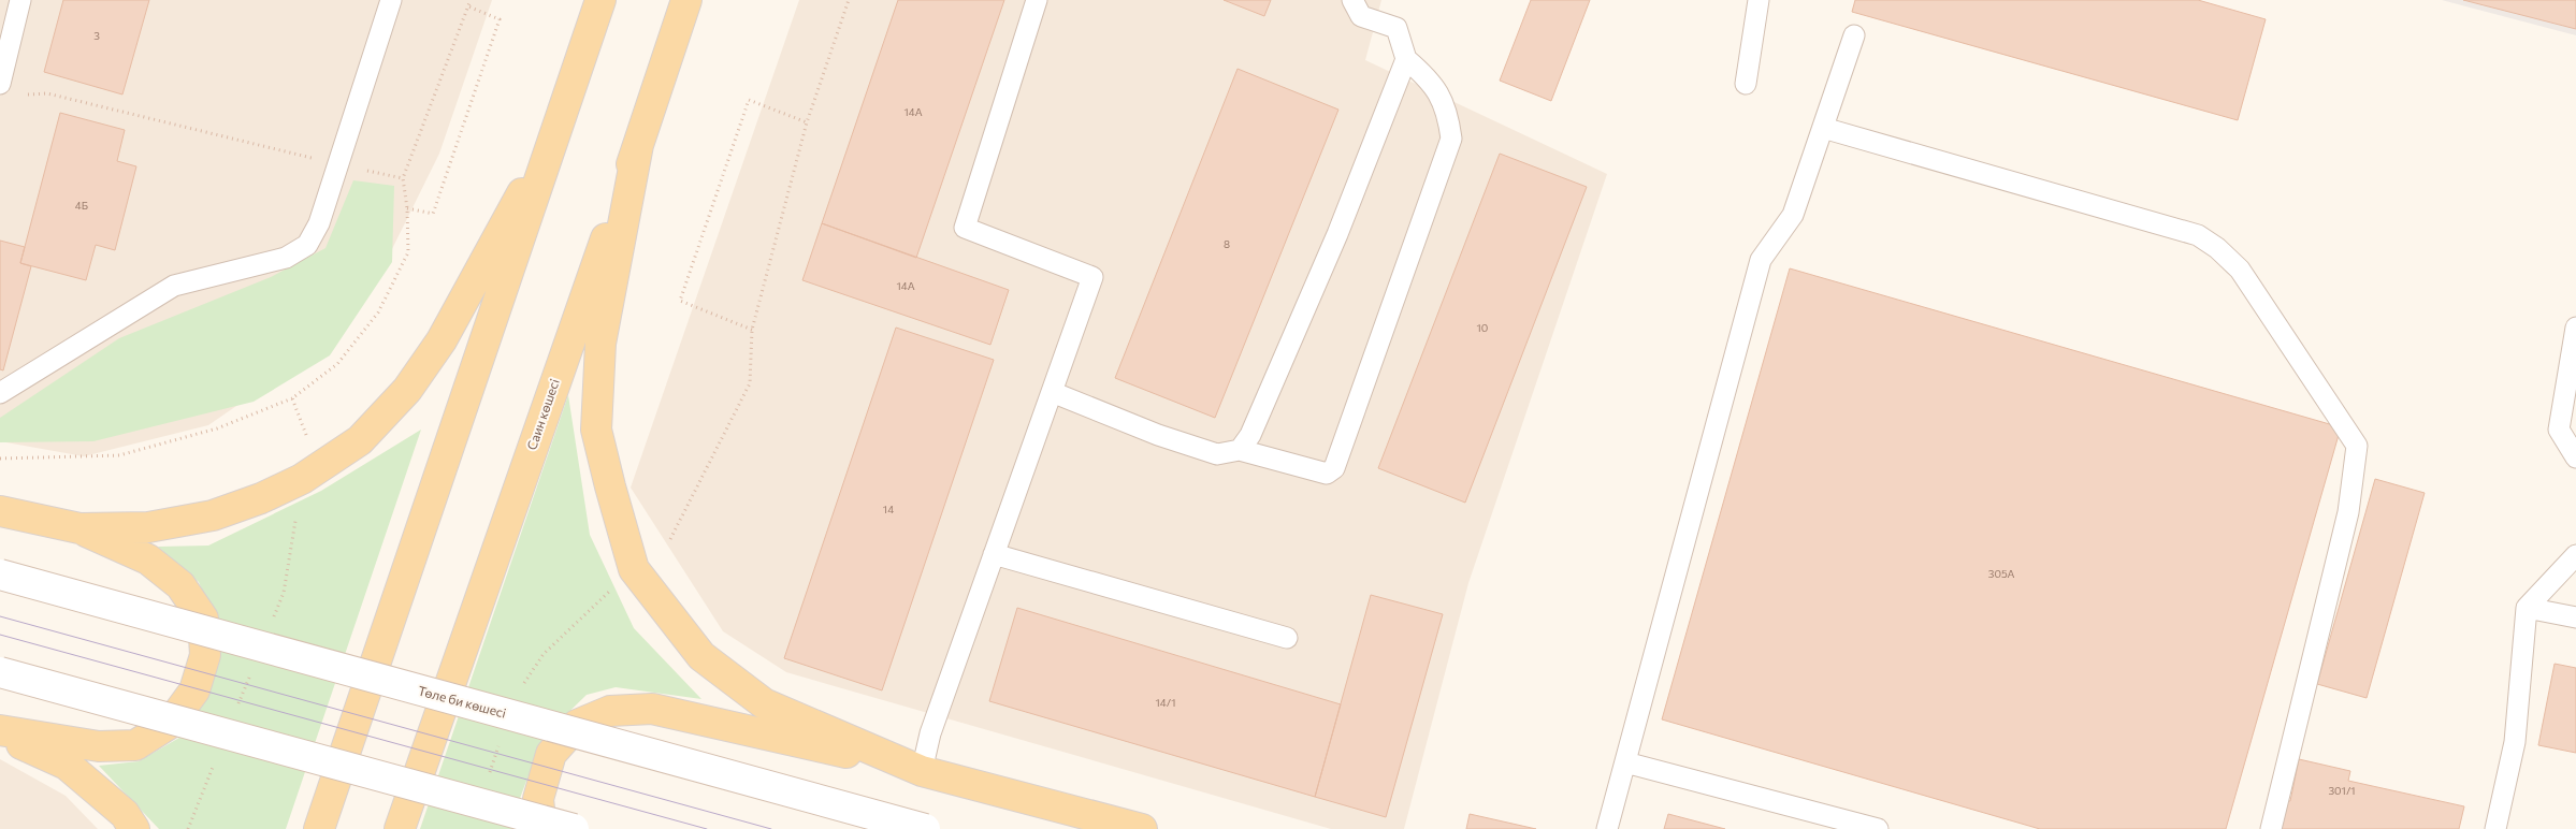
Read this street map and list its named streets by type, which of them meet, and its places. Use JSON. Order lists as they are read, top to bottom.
{
  "streets": {
    "main road": ["Саин көшесі", "Төле би көшесі"]
  },
  "house_numbers": [
    "3",
    "14А",
    "4Б",
    "8",
    "14А",
    "10",
    "14",
    "305А",
    "14/1",
    "301/1"
  ]
}
